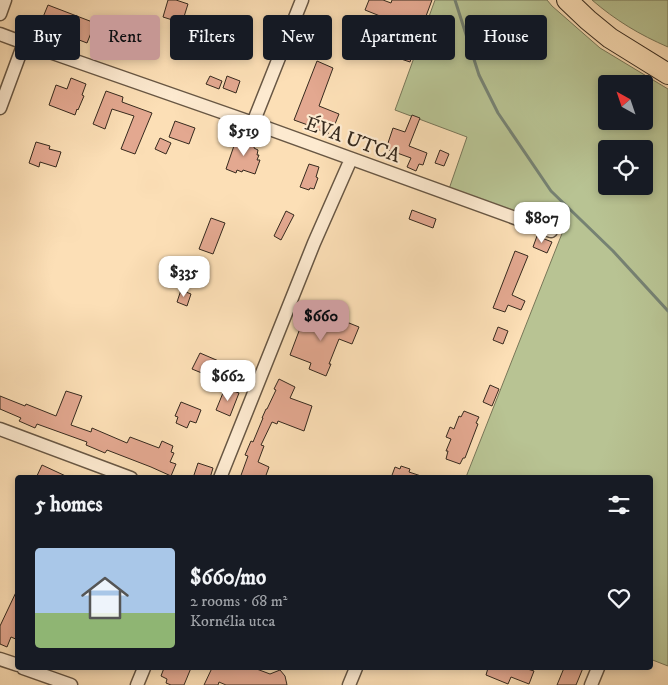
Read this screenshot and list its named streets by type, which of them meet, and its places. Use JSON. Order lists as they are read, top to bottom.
{
  "streets": {
    "street": ["ÉVA UTCA"]
  },
  "north": "top left",
  "page": {
    "chip": [
      "Buy",
      "Rent",
      "Filters",
      "New",
      "Apartment",
      "House"
    ],
    "price": [
      "$519",
      "$807",
      "$335",
      "$660",
      "$662"
    ],
    "heading": "5 homes",
    "list": [
      {
        "name": "$660/mo",
        "note": "2 rooms · 68 m² · Kornélia utca"
      }
    ]
  }
}
